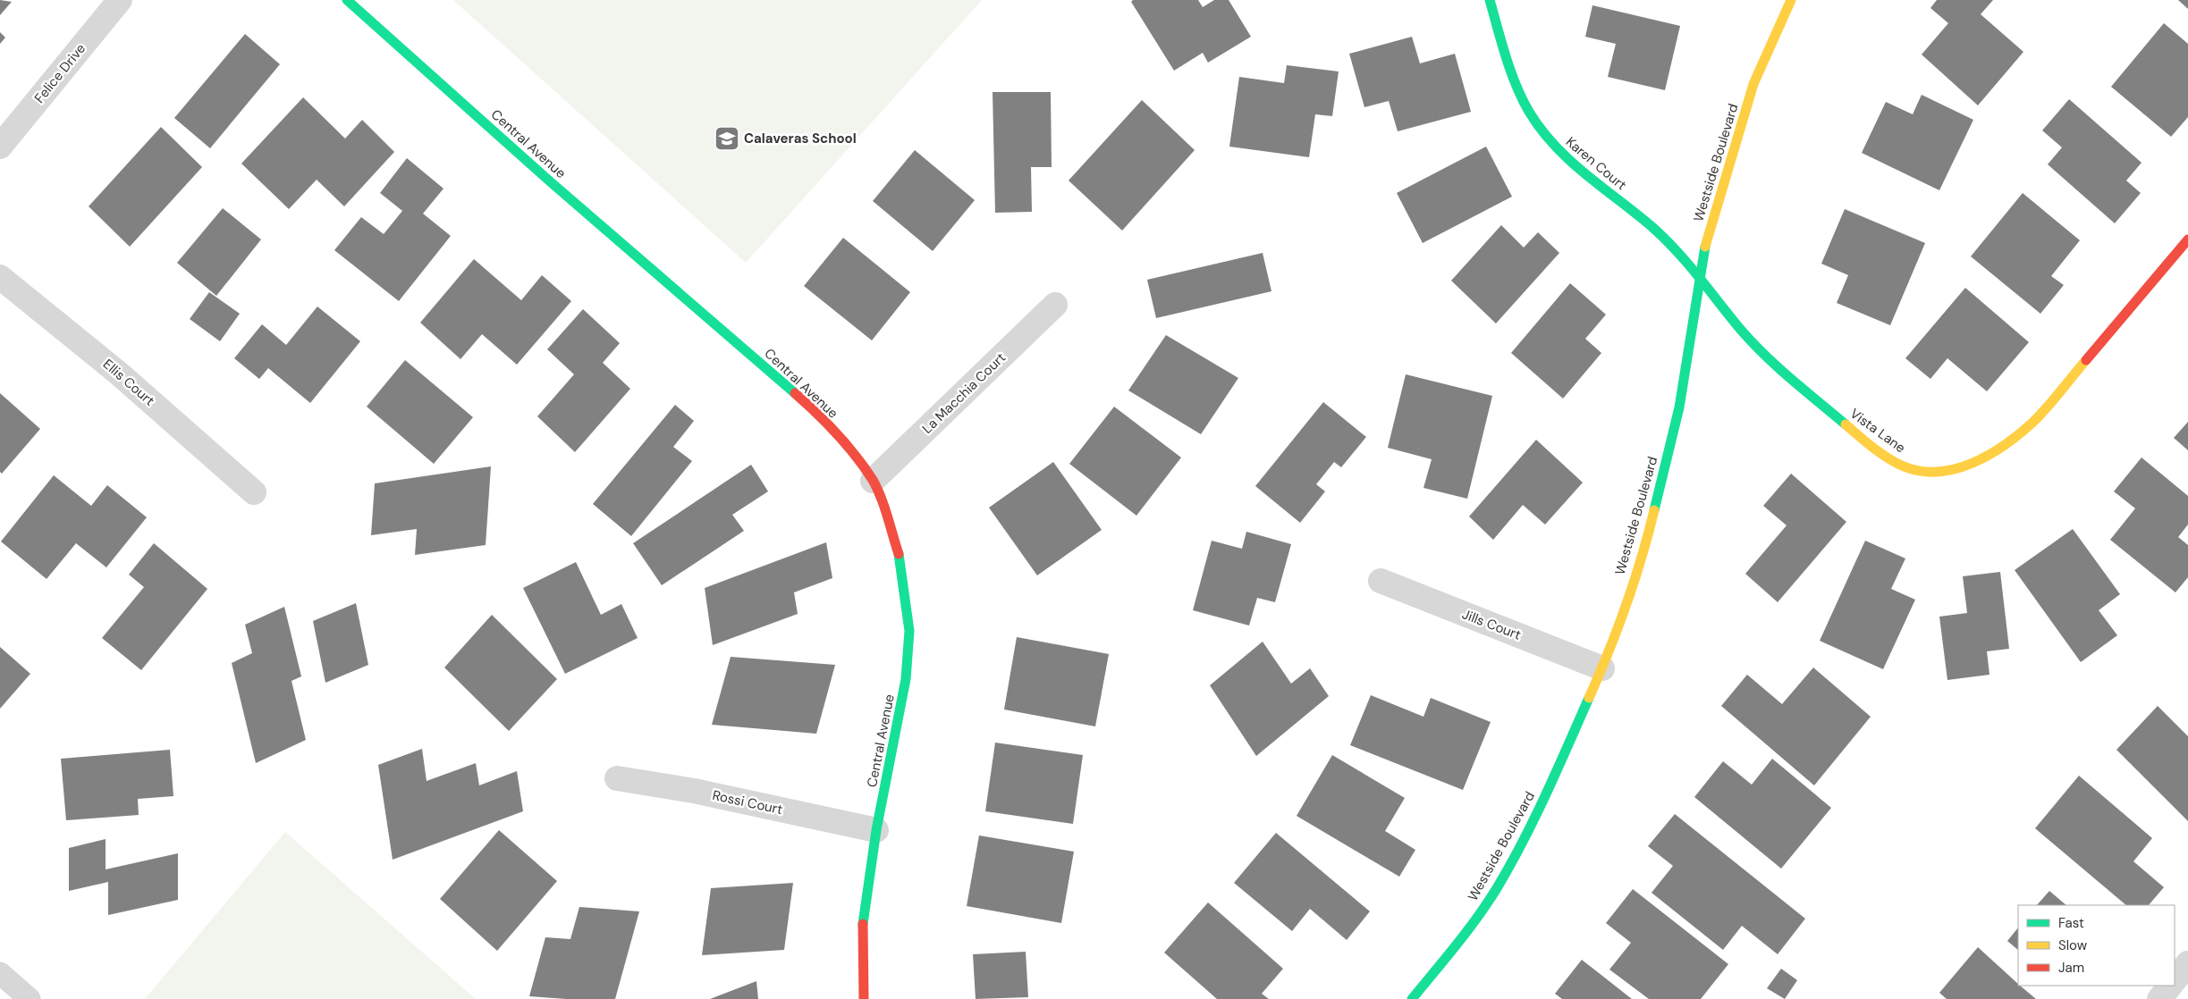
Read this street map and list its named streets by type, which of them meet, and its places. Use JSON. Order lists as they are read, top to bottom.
{
  "streets": {
    "street": [
      "Felice Drive",
      "Central Avenue",
      "Westside Boulevard",
      "Karen Court",
      "Ellis Court",
      "La Macchia Court",
      "Vista Lane",
      "Jills Court",
      "Rossi Court"
    ]
  },
  "crossings": [
    ["Central Avenue", "La Macchia Court"],
    ["Central Avenue", "Rossi Court"],
    ["Westside Boulevard", "Karen Court"],
    ["Westside Boulevard", "Vista Lane"],
    ["Westside Boulevard", "Jills Court"],
    ["Karen Court", "Vista Lane"]
  ],
  "places": {
    "school or university": ["Calaveras School"]
  },
  "legend": ["Fast", "Slow", "Jam"]
}
